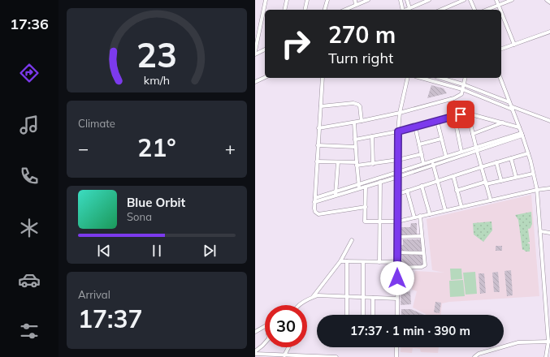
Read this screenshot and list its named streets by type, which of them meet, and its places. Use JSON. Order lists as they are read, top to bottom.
{
  "page": {
    "tabs": "17:36",
    "turn": ["270 m", "Turn right"],
    "tile": [
      "Climate",
      ["Arrival", "17:37"]
    ],
    "heat": ["−", "21°", "+"],
    "song": ["Blue Orbit", "Sona"],
    "limit": "30",
    "trip": "17:37 · 1 min · 390 m",
    "gauge": ["23", "km/h"]
  }
}
